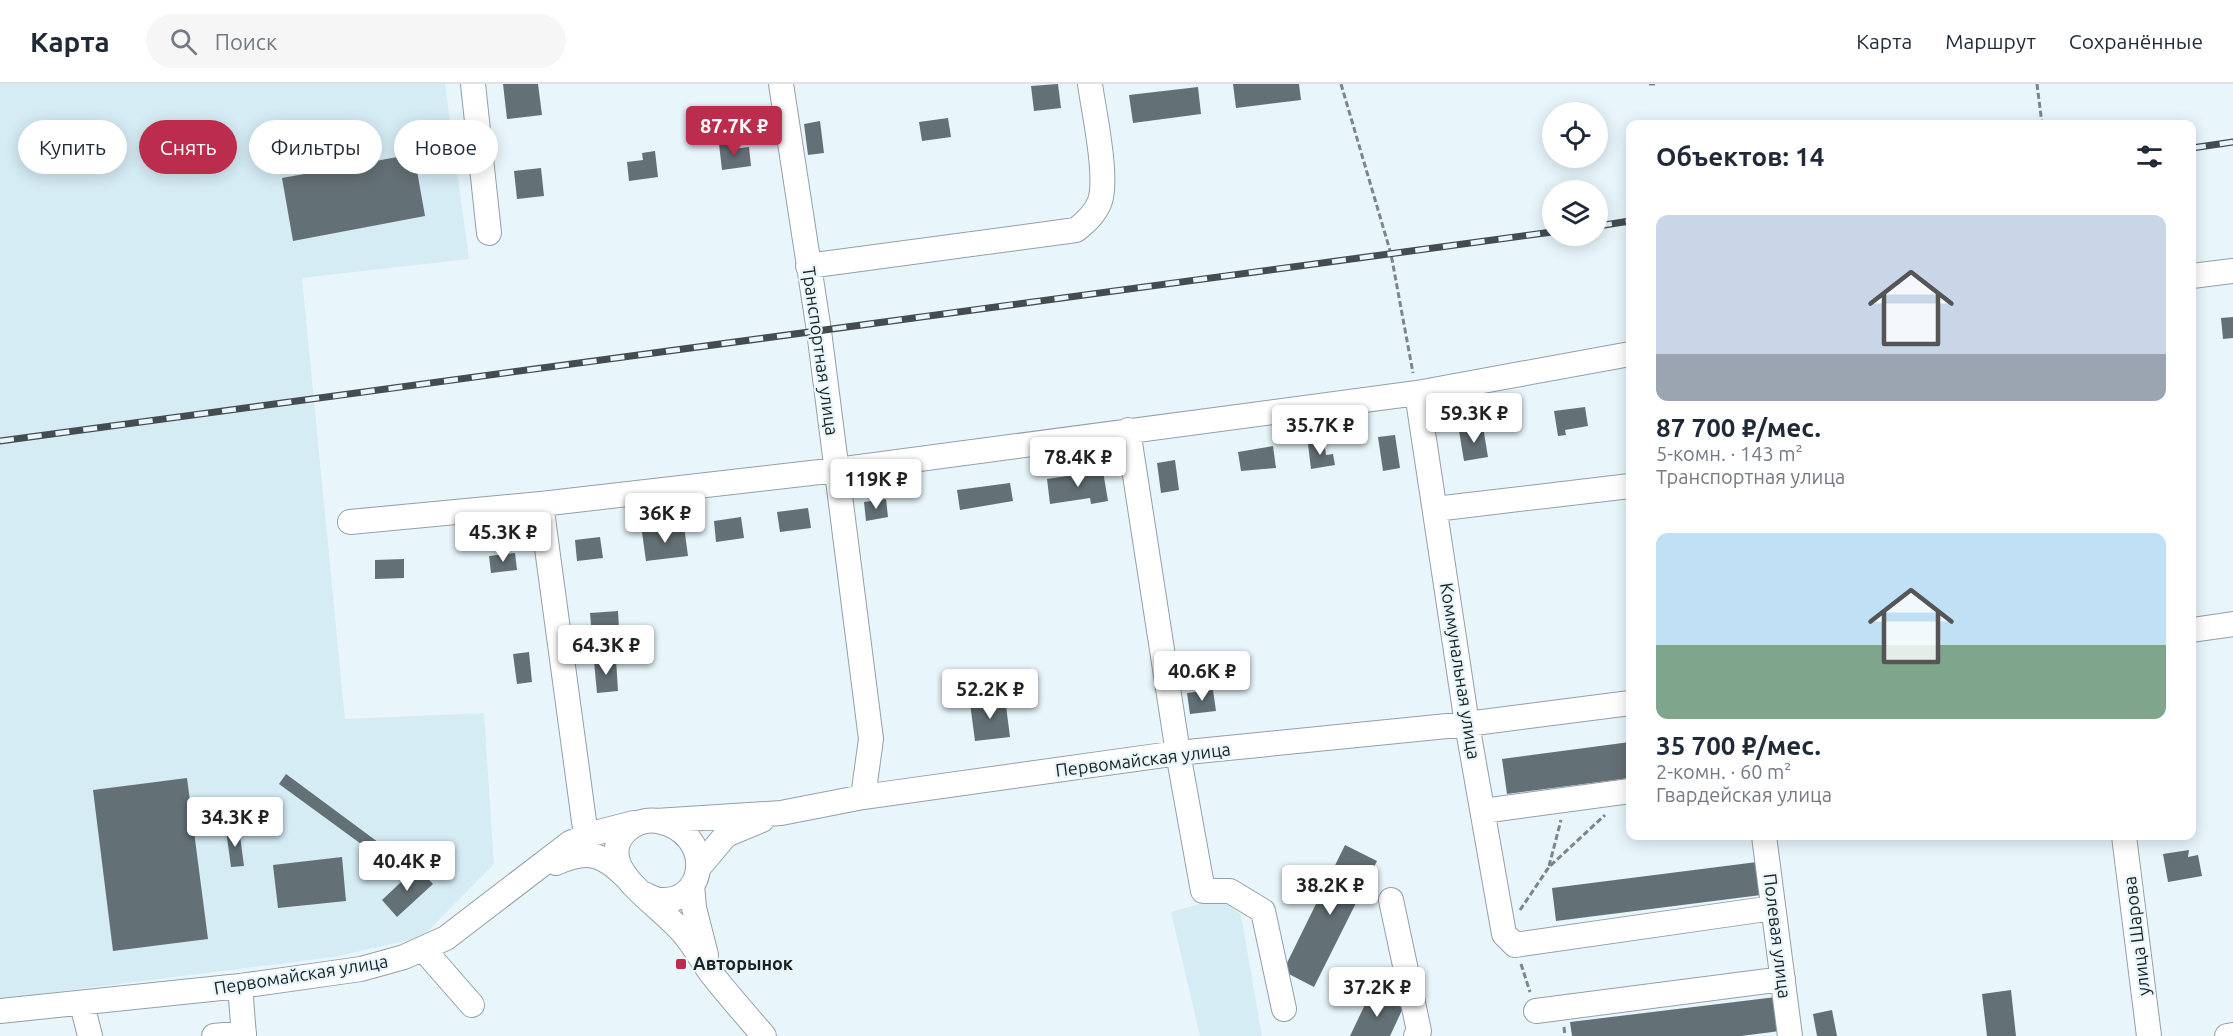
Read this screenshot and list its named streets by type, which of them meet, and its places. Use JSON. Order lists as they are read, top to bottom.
{
  "streets": {
    "street": [
      "Транспортная улица",
      "Коммунальная улица",
      "Первомайская улица",
      "Полевая улица",
      "улица Шарова"
    ]
  },
  "crossings": [
    ["Транспортная улица", "Первомайская улица"],
    ["Коммунальная улица", "Первомайская улица"]
  ],
  "places": {
    "transit": ["Авторынок"]
  },
  "page": {
    "header": "Карта",
    "search": "Поиск",
    "nav": ["Карта", "Маршрут", "Сохранённые"],
    "price": [
      "87.7K ₽",
      "59.3K ₽",
      "35.7K ₽",
      "78.4K ₽",
      "119K ₽",
      "36K ₽",
      "45.3K ₽",
      "64.3K ₽",
      "40.6K ₽",
      "52.2K ₽",
      "34.3K ₽",
      "40.4K ₽",
      "38.2K ₽",
      "37.2K ₽"
    ],
    "chip": [
      "Купить",
      "Снять",
      "Фильтры",
      "Новое"
    ],
    "heading": "Объектов: 14",
    "list": [
      {
        "name": "87 700 ₽/мес.",
        "note": "5-комн. · 143 m² · Транспортная улица"
      },
      {
        "name": "35 700 ₽/мес.",
        "note": "2-комн. · 60 m² · Гвардейская улица"
      }
    ]
  }
}
